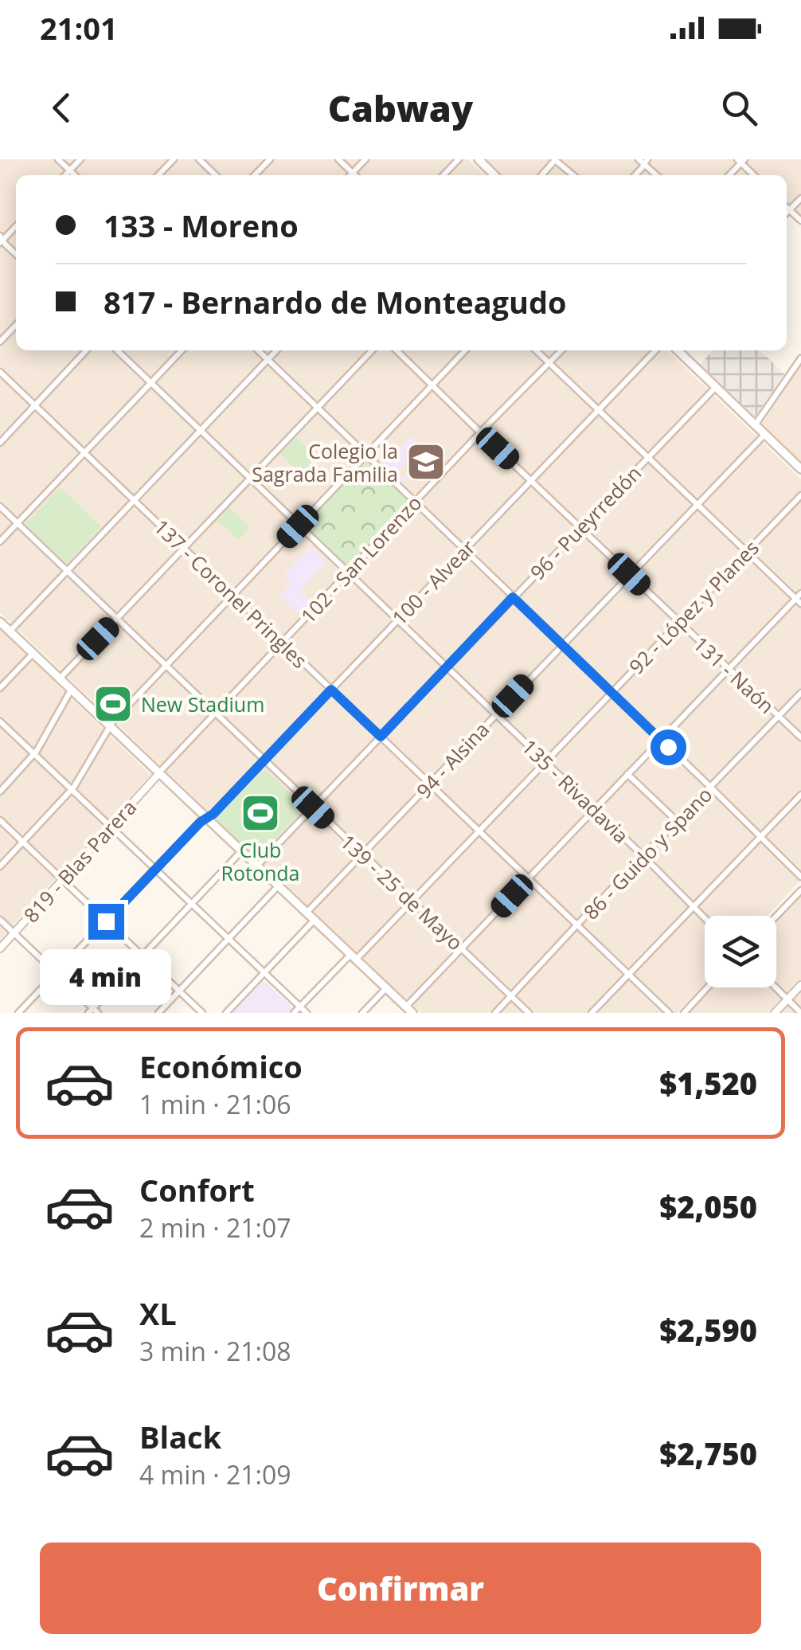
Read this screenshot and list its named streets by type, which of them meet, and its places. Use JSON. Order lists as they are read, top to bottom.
{
  "streets": {
    "street": [
      "96 - Pueyrredón",
      "102 - San Lorenzo",
      "100 - Alvear",
      "137 - Coronel Pringles",
      "92 - López y Planes",
      "131 - Naón",
      "94 - Alsina",
      "135 - Rivadavia",
      "86 - Guido y Spano",
      "819 - Blas Parera",
      "139 - 25 de Mayo"
    ]
  },
  "crossings": [
    ["96 - Pueyrredón", "137 - Coronel Pringles"],
    ["96 - Pueyrredón", "131 - Naón"],
    ["96 - Pueyrredón", "135 - Rivadavia"],
    ["96 - Pueyrredón", "139 - 25 de Mayo"],
    ["102 - San Lorenzo", "137 - Coronel Pringles"],
    ["102 - San Lorenzo", "131 - Naón"],
    ["102 - San Lorenzo", "135 - Rivadavia"],
    ["102 - San Lorenzo", "819 - Blas Parera"],
    ["102 - San Lorenzo", "139 - 25 de Mayo"],
    ["100 - Alvear", "137 - Coronel Pringles"],
    ["100 - Alvear", "131 - Naón"],
    ["100 - Alvear", "135 - Rivadavia"],
    ["100 - Alvear", "139 - 25 de Mayo"],
    ["137 - Coronel Pringles", "92 - López y Planes"],
    ["137 - Coronel Pringles", "94 - Alsina"],
    ["137 - Coronel Pringles", "86 - Guido y Spano"],
    ["92 - López y Planes", "131 - Naón"],
    ["92 - López y Planes", "135 - Rivadavia"],
    ["92 - López y Planes", "139 - 25 de Mayo"],
    ["131 - Naón", "94 - Alsina"],
    ["131 - Naón", "86 - Guido y Spano"],
    ["94 - Alsina", "135 - Rivadavia"],
    ["94 - Alsina", "139 - 25 de Mayo"],
    ["135 - Rivadavia", "86 - Guido y Spano"],
    ["86 - Guido y Spano", "139 - 25 de Mayo"]
  ],
  "places": {
    "school or university": ["Colegio la Sagrada Familia"],
    "sports": ["New Stadium", "Club Rotonda"]
  },
  "page": {
    "status": "21:01",
    "header": "Cabway",
    "banner": ["133 - Moreno", "817 - Bernardo de Monteagudo"],
    "bubble": "4 min",
    "list": [
      {
        "name": "Económico",
        "note": "1 min · 21:06",
        "value": "$1,520"
      },
      {
        "name": "Confort",
        "note": "2 min · 21:07",
        "value": "$2,050"
      },
      {
        "name": "XL",
        "note": "3 min · 21:08",
        "value": "$2,590"
      },
      {
        "name": "Black",
        "note": "4 min · 21:09",
        "value": "$2,750"
      }
    ],
    "buttons": "Confirmar"
  }
}
